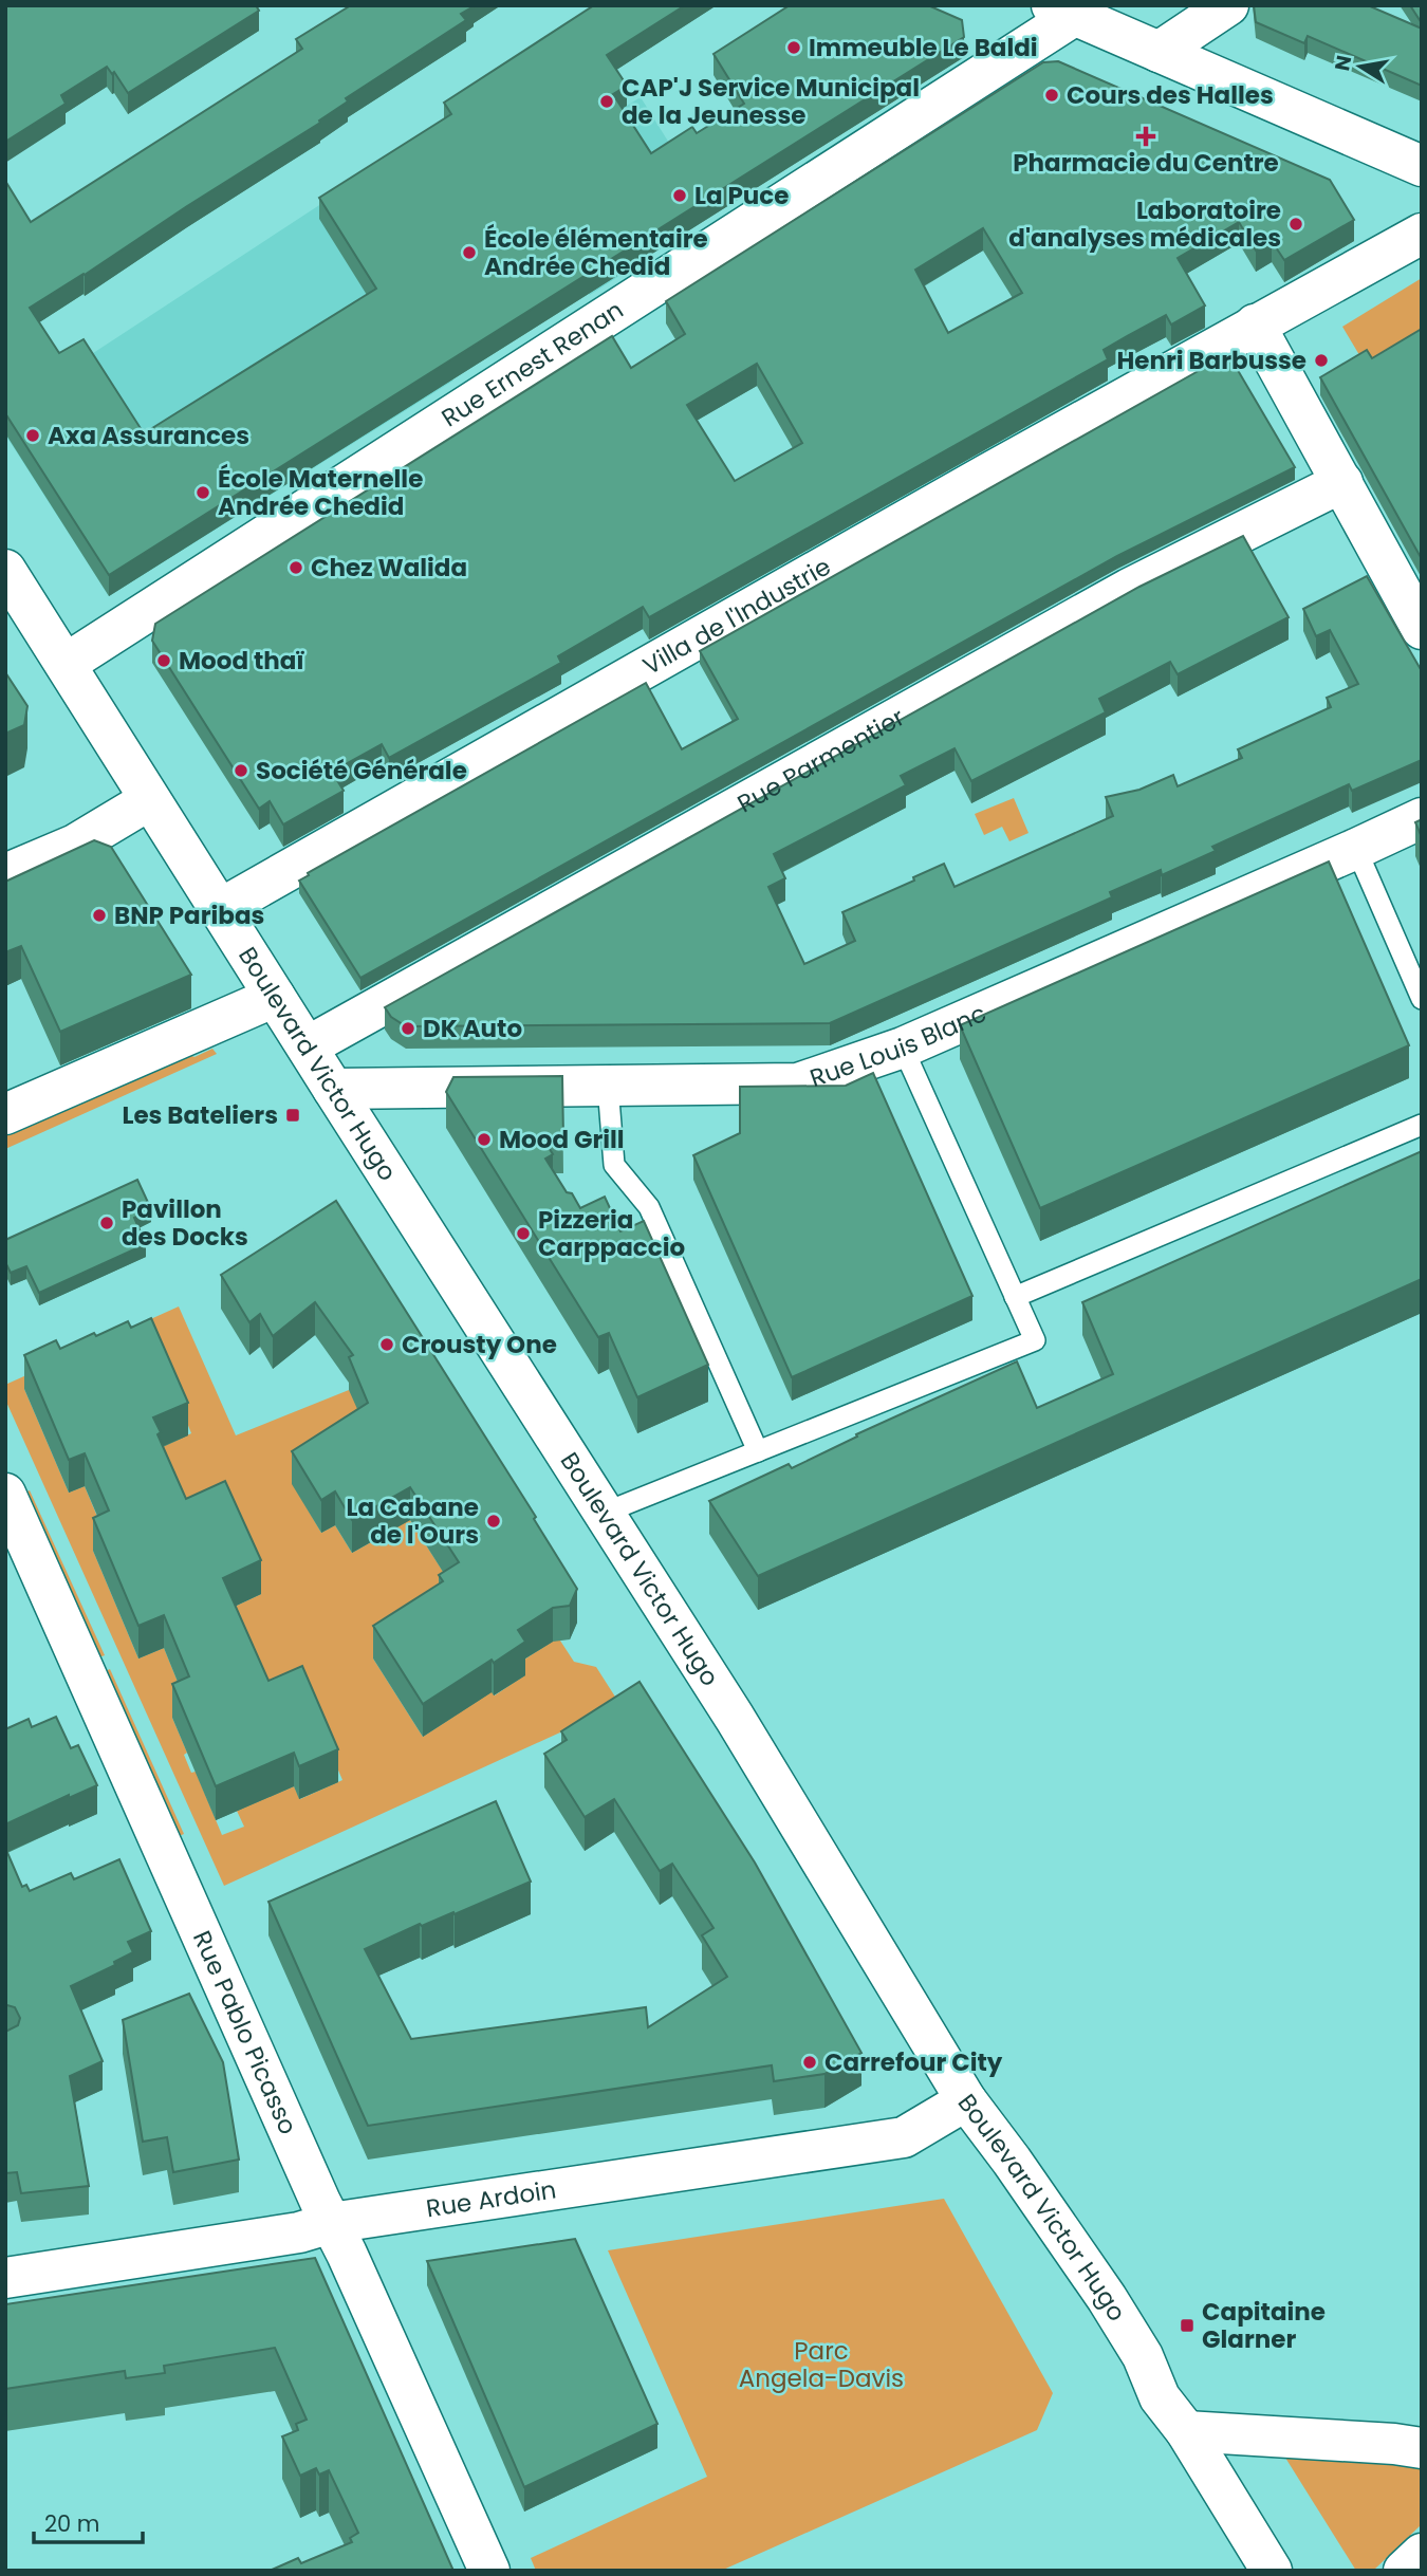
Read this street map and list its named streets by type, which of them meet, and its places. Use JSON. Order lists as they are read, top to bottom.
{
  "streets": {
    "street": [
      "Rue Ernest Renan",
      "Villa de l'Industrie",
      "Rue Parmentier",
      "Rue Louis Blanc",
      "Boulevard Victor Hugo",
      "Rue Pablo Picasso",
      "Rue Ardoin"
    ]
  },
  "crossings": [
    ["Rue Ernest Renan", "Boulevard Victor Hugo"],
    ["Villa de l'Industrie", "Boulevard Victor Hugo"],
    ["Rue Parmentier", "Boulevard Victor Hugo"],
    ["Rue Louis Blanc", "Boulevard Victor Hugo"],
    ["Boulevard Victor Hugo", "Rue Ardoin"],
    ["Rue Pablo Picasso", "Rue Ardoin"]
  ],
  "parks": ["Parc Angela-Davis"],
  "places": {
    "other": [
      "Immeuble Le Baldi",
      "Cours des Halles",
      "CAP'J Service Municipal de la Jeunesse",
      "La Puce",
      "Laboratoire d'analyses médicales",
      "École élémentaire Andrée Chedid",
      "Henri Barbusse",
      "Axa Assurances",
      "École Maternelle Andrée Chedid",
      "Chez Walida",
      "Mood thaï",
      "Société Générale",
      "BNP Paribas",
      "DK Auto",
      "Mood Grill",
      "Pavillon des Docks",
      "Pizzeria Carppaccio",
      "Crousty One",
      "La Cabane de l'Ours",
      "Carrefour City"
    ],
    "health": ["Pharmacie du Centre"],
    "transit": ["Les Bateliers", "Capitaine Glarner"]
  },
  "scale_bar": "20 m",
  "north": "left"
}
